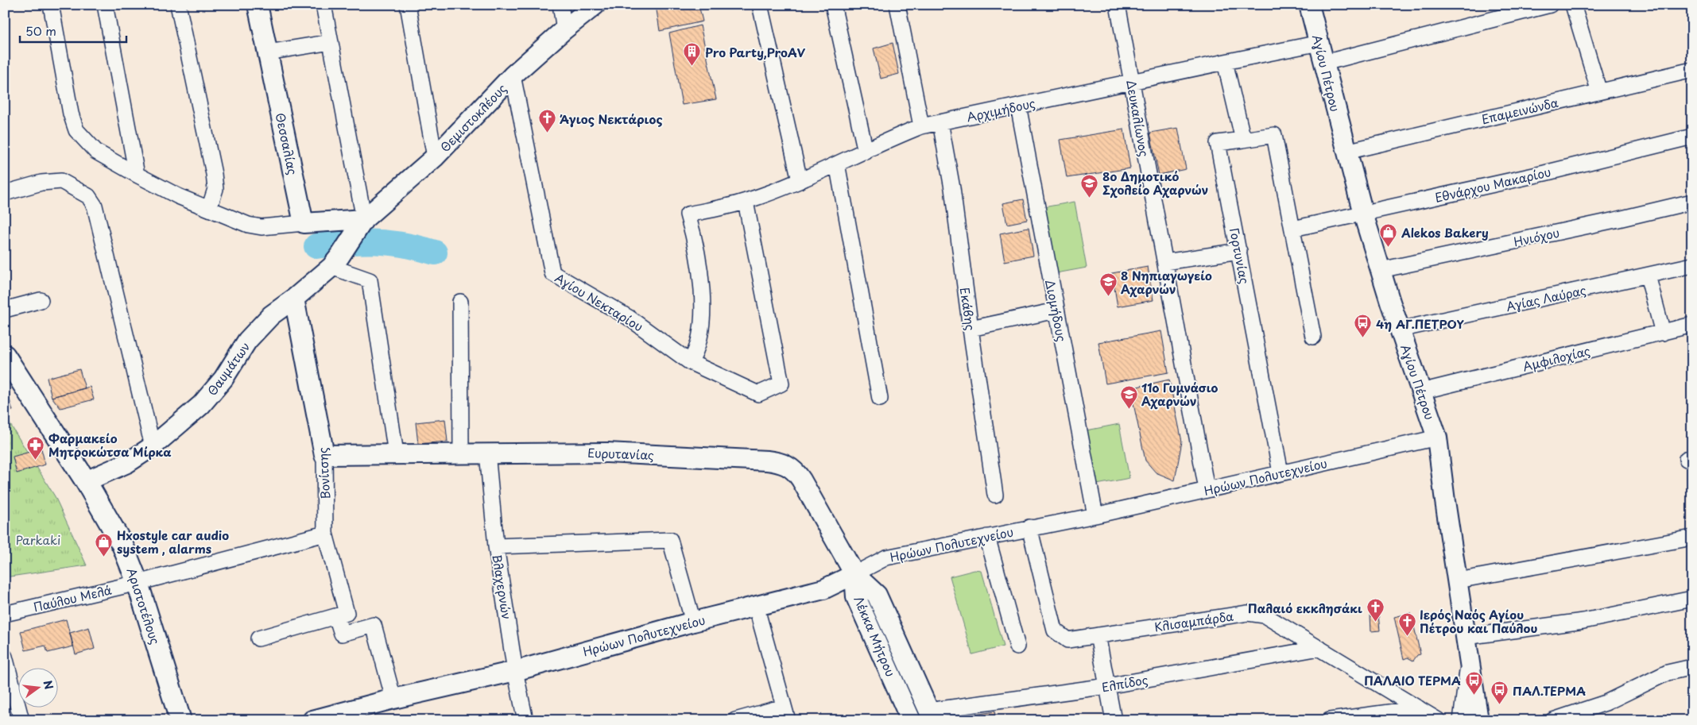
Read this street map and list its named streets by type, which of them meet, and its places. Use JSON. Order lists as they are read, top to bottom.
{
  "streets": {
    "main road": ["Αριστοτέλους"],
    "street": [
      "Αγίου Πέτρου",
      "Αρχιμήδους",
      "Επαμεινώνδα",
      "Θεμιστοκλέους",
      "Δευκαλίωνος",
      "Θεσσαλίας",
      "Εθνάρχου Μακαρίου",
      "Ηνιόχου",
      "Γορτυνίας",
      "Αγίας Λαύρας",
      "Αγίου Νεκταρίου",
      "Εκάβης",
      "Διομήδους",
      "Αμφιλοχίας",
      "Θαυμάτων",
      "Ευρυτανίας",
      "Βονίτσης",
      "Ηρώων Πολυτεχνείου",
      "Βλαχερνών",
      "Παύλου Μελά",
      "Κλισαμπάρδα",
      "Λέκκα Μήτρου",
      "Ελπίδος"
    ]
  },
  "crossings": [
    ["Αγίου Πέτρου", "Αρχιμήδους"],
    ["Αγίου Πέτρου", "Επαμεινώνδα"],
    ["Αγίου Πέτρου", "Εθνάρχου Μακαρίου"],
    ["Αγίου Πέτρου", "Ηνιόχου"],
    ["Αγίου Πέτρου", "Αγίας Λαύρας"],
    ["Αγίου Πέτρου", "Αμφιλοχίας"],
    ["Αγίου Πέτρου", "Ηρώων Πολυτεχνείου"],
    ["Αρχιμήδους", "Δευκαλίωνος"],
    ["Αρχιμήδους", "Αγίου Νεκταρίου"],
    ["Αρχιμήδους", "Εκάβης"],
    ["Αρχιμήδους", "Διομήδους"],
    ["Θεμιστοκλέους", "Αγίου Νεκταρίου"],
    ["Θεμιστοκλέους", "Θαυμάτων"],
    ["Δευκαλίωνος", "Ηρώων Πολυτεχνείου"],
    ["Γορτυνίας", "Ηρώων Πολυτεχνείου"],
    ["Διομήδους", "Ηρώων Πολυτεχνείου"],
    ["Θαυμάτων", "Βονίτσης"],
    ["Θαυμάτων", "Αριστοτέλους"],
    ["Ευρυτανίας", "Βονίτσης"],
    ["Ευρυτανίας", "Ηρώων Πολυτεχνείου"],
    ["Ευρυτανίας", "Βλαχερνών"],
    ["Ευρυτανίας", "Λέκκα Μήτρου"],
    ["Βονίτσης", "Παύλου Μελά"],
    ["Ηρώων Πολυτεχνείου", "Βλαχερνών"],
    ["Ηρώων Πολυτεχνείου", "Κλισαμπάρδα"],
    ["Ηρώων Πολυτεχνείου", "Λέκκα Μήτρου"],
    ["Παύλου Μελά", "Αριστοτέλους"],
    ["Κλισαμπάρδα", "Ελπίδος"],
    ["Λέκκα Μήτρου", "Ελπίδος"]
  ],
  "parks": ["Parkaki"],
  "places": {
    "building": ["Pro Party,ProAV"],
    "church": ["Άγιος Νεκτάριος", "Παλαιό εκκλησάκι", "Ιερός Ναός Αγίου Πέτρου και Παύλου"],
    "school or university": ["8ο Δημοτικό Σχολείο Αχαρνών", "8 Νηπιαγωγείο Αχαρνών", "11ο Γυμνάσιο Αχαρνών"],
    "shop": ["Alekos Bakery", "Hxostyle car audio system , alarms"],
    "bus stop": ["4η ΑΓ.ΠΕΤΡΟΥ", "ΠΑΛΑΙΟ ΤΕΡΜΑ", "ΠΑΛ.ΤΕΡΜΑ"],
    "pharmacy": ["Φαρμακείο Μητροκώτσα Μίρκα"]
  },
  "scale_bar": "50 m",
  "north": "right"
}
